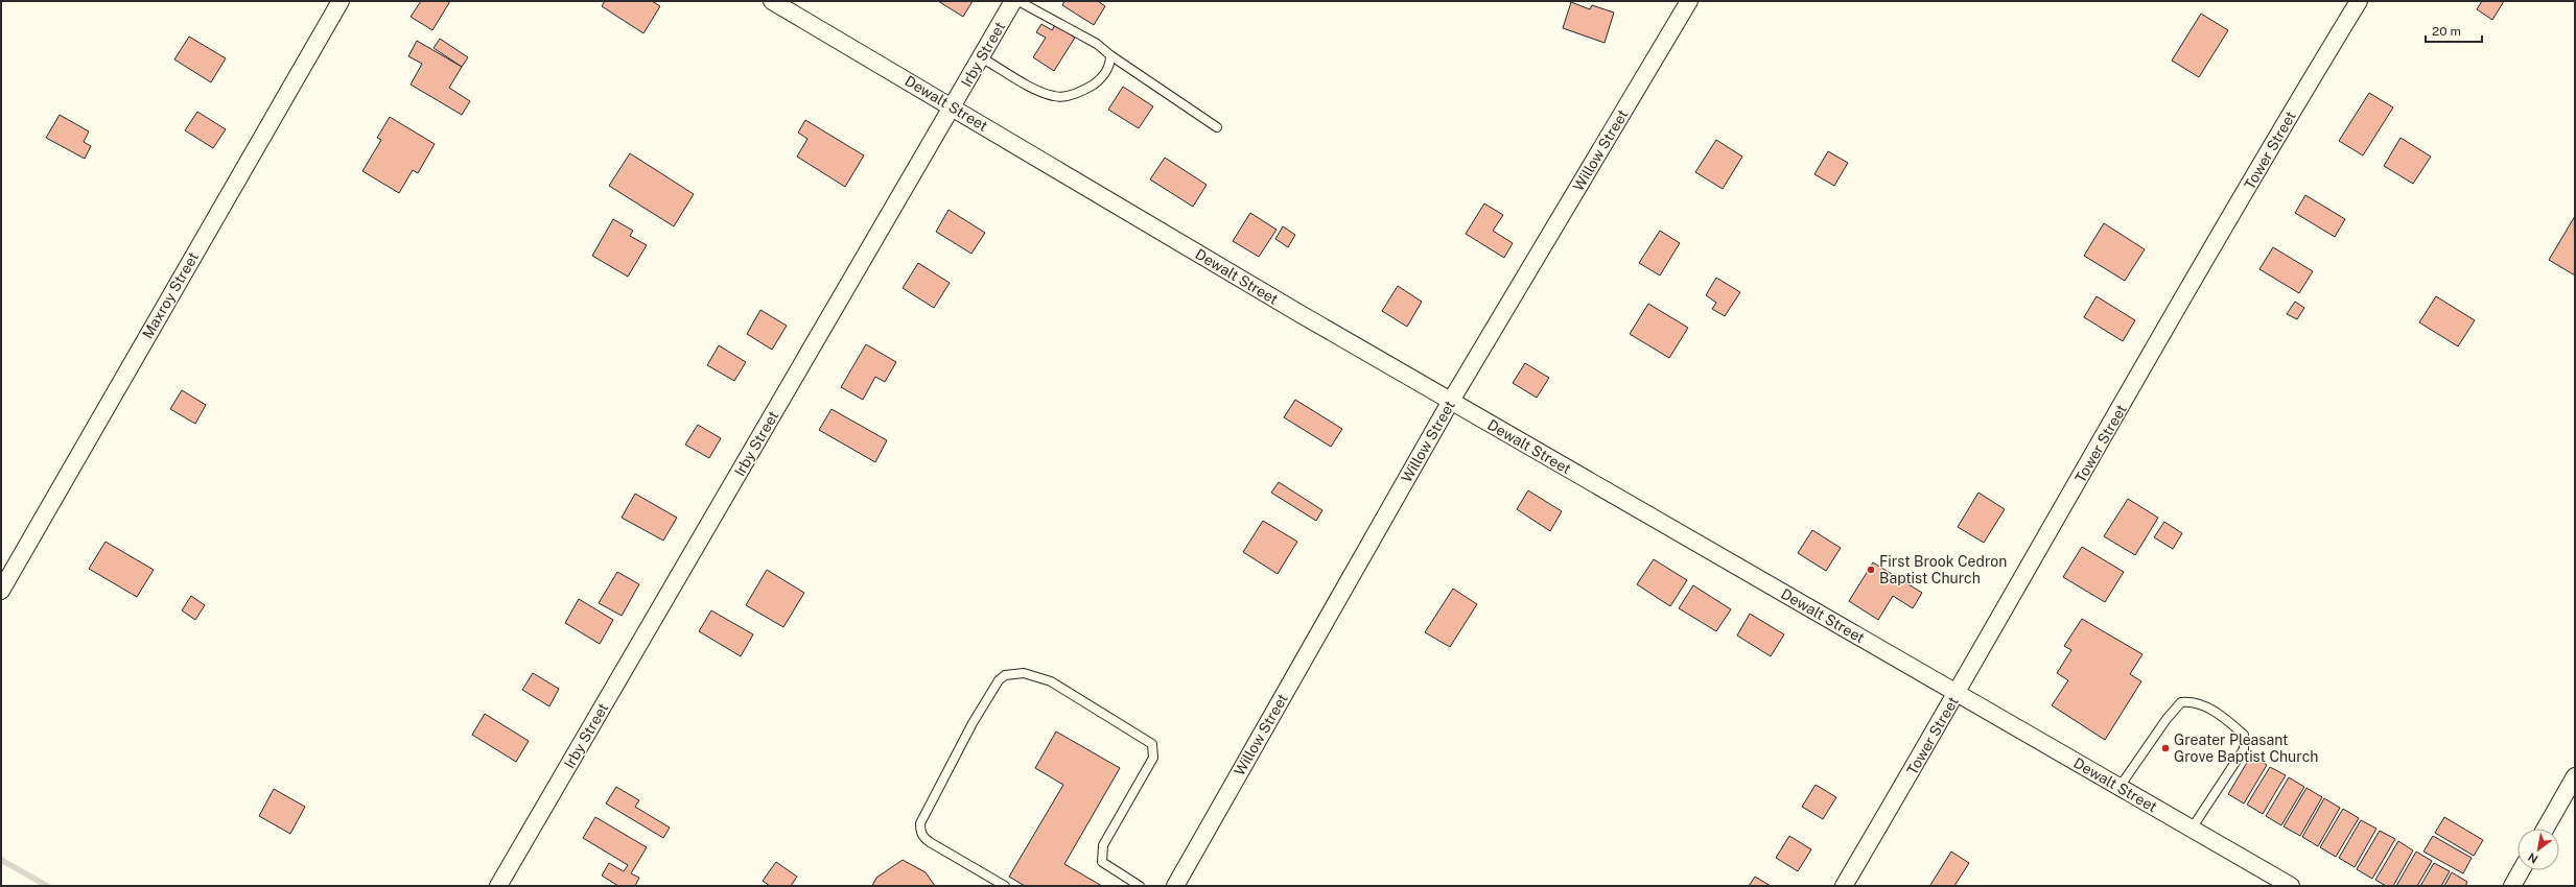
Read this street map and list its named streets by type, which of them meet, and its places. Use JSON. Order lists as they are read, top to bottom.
{
  "streets": {
    "street": [
      "Irby Street",
      "Dewalt Street",
      "Willow Street",
      "Tower Street",
      "Maxroy Street"
    ]
  },
  "crossings": [
    ["Irby Street", "Dewalt Street"],
    ["Dewalt Street", "Willow Street"],
    ["Dewalt Street", "Tower Street"]
  ],
  "places": ["First Brook Cedron Baptist Church", "Greater Pleasant Grove Baptist Church"],
  "scale_bar": "20 m",
  "north": "bottom left"
}
